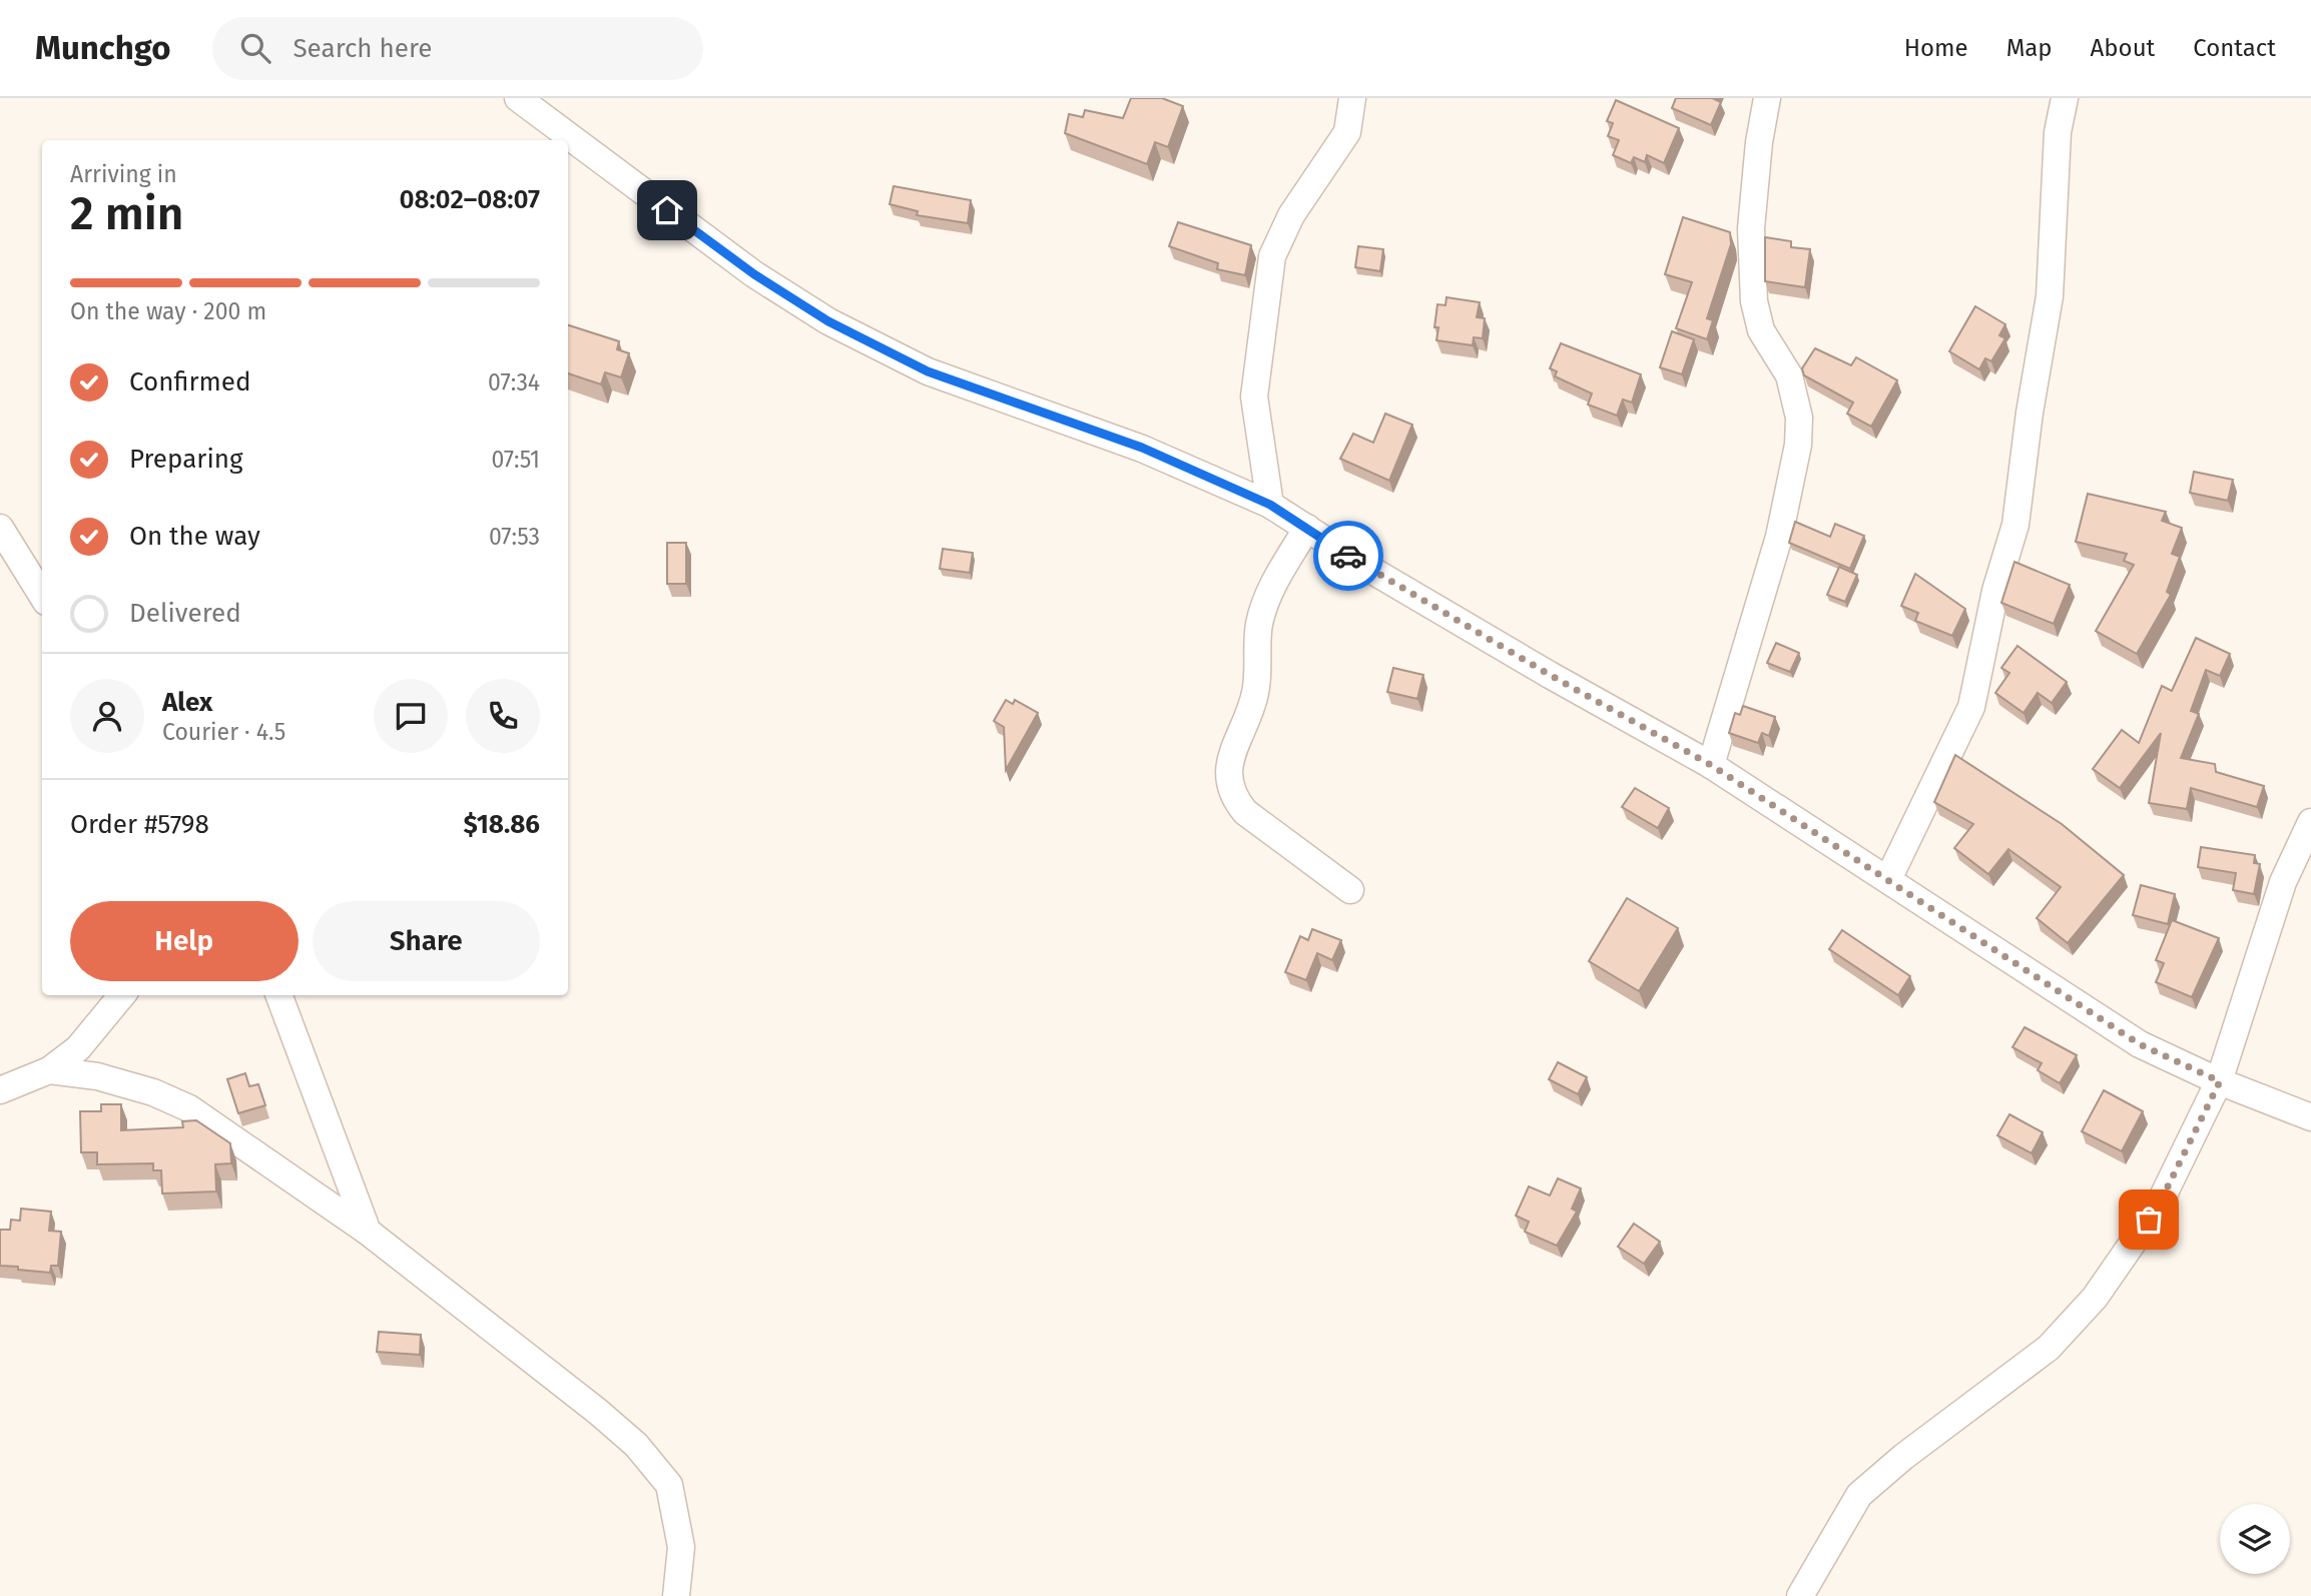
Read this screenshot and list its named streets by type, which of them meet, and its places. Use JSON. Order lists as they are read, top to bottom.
{
  "page": {
    "header": "Munchgo",
    "search": "Search here",
    "nav": [
      "Home",
      "Map",
      "About",
      "Contact"
    ],
    "heading": ["2 min", "Arriving in", "08:02–08:07"],
    "panel": [
      "Alex",
      "Courier · 4.5",
      "Order #5798",
      "$18.86"
    ],
    "bar": "On the way · 200 m",
    "list": [
      ["Confirmed", "07:34"],
      ["Preparing", "07:51"],
      ["On the way", "07:53"],
      "Delivered"
    ],
    "buttons": ["Help", "Share"]
  }
}
